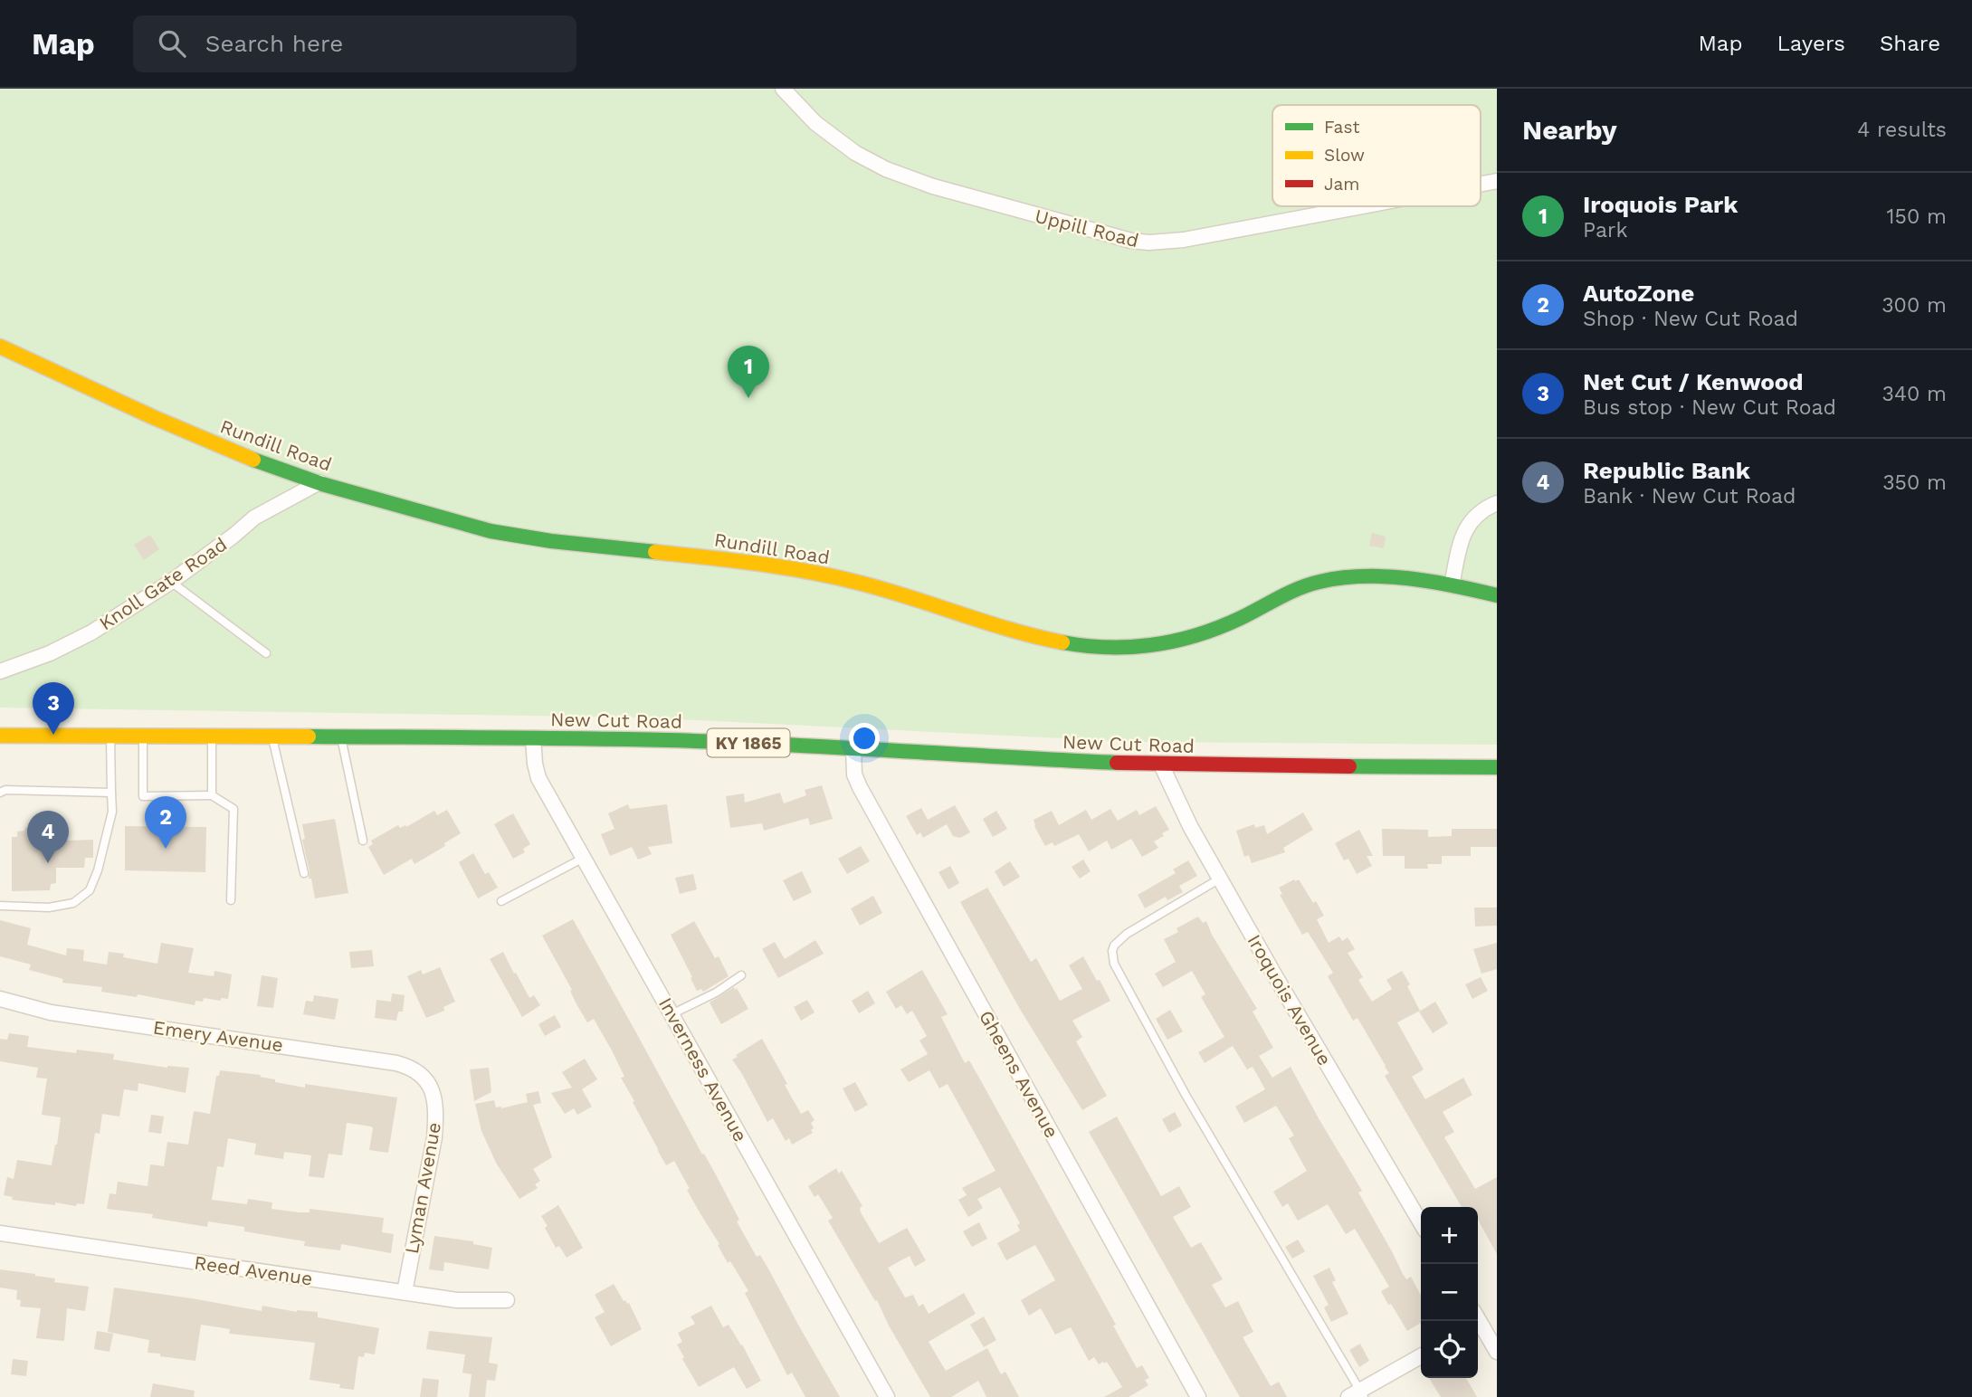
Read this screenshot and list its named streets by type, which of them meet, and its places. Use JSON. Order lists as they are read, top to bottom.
{
  "streets": {
    "street": [
      "Uppill Road",
      "Rundill Road",
      "Knoll Gate Road",
      "New Cut Road",
      "KY 1865",
      "Iroquois Avenue",
      "Emery Avenue",
      "Inverness Avenue",
      "Gheens Avenue",
      "Lyman Avenue",
      "Reed Avenue"
    ]
  },
  "crossings": [
    ["Rundill Road", "Knoll Gate Road"],
    ["New Cut Road", "Iroquois Avenue"],
    ["New Cut Road", "Inverness Avenue"],
    ["New Cut Road", "Gheens Avenue"],
    ["Emery Avenue", "Lyman Avenue"],
    ["Lyman Avenue", "Reed Avenue"]
  ],
  "legend": ["Fast", "Slow", "Jam"],
  "page": {
    "header": "Map",
    "search": "Search here",
    "nav": ["Map", "Layers", "Share"],
    "heading": ["Nearby", "4 results"],
    "list": [
      {
        "mark": "1",
        "name": "Iroquois Park",
        "note": "Park",
        "value": "150 m"
      },
      {
        "mark": "2",
        "name": "AutoZone",
        "note": "Shop · New Cut Road",
        "value": "300 m"
      },
      {
        "mark": "3",
        "name": "Net Cut / Kenwood",
        "note": "Bus stop · New Cut Road",
        "value": "340 m"
      },
      {
        "mark": "4",
        "name": "Republic Bank",
        "note": "Bank · New Cut Road",
        "value": "350 m"
      }
    ],
    "pins": [
      "1",
      "3",
      "2",
      "4"
    ],
    "map_buttons": ["+", "−"]
  }
}
